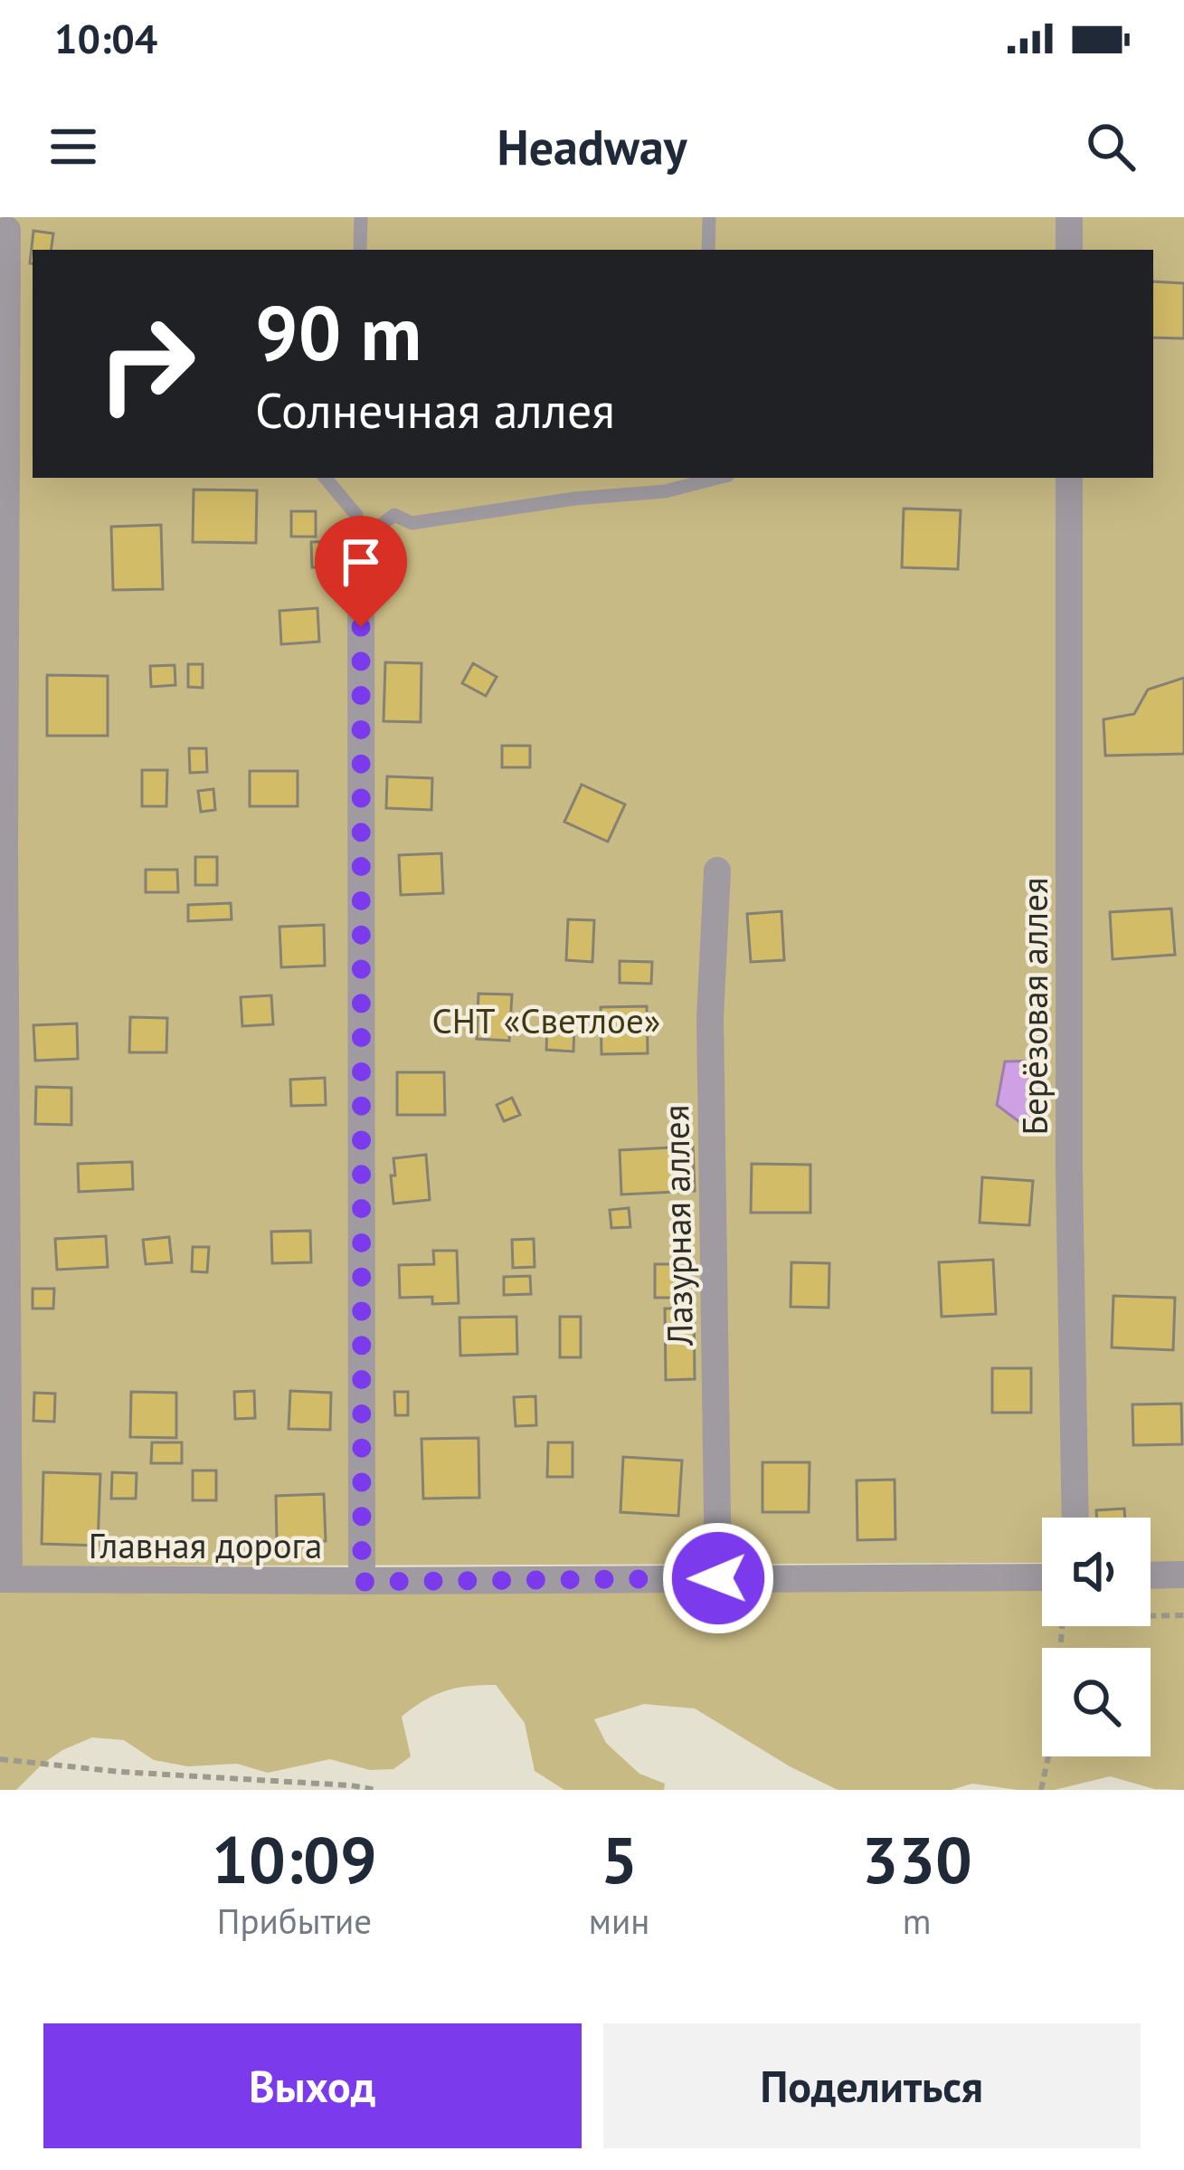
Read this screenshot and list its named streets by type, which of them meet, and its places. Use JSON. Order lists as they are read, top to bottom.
{
  "streets": {
    "street": ["Берёзовая аллея", "Лазурная аллея", "Главная дорога"]
  },
  "crossings": [
    ["Лазурная аллея", "Главная дорога"]
  ],
  "parks": ["СНТ «Светлое»"],
  "page": {
    "status": "10:04",
    "header": "Headway",
    "turn": ["90 m", "Солнечная аллея"],
    "eta": [
      "10:09",
      "Прибытие",
      "5",
      "мин",
      "330",
      "m"
    ],
    "buttons": ["Выход", "Поделиться"]
  }
}
